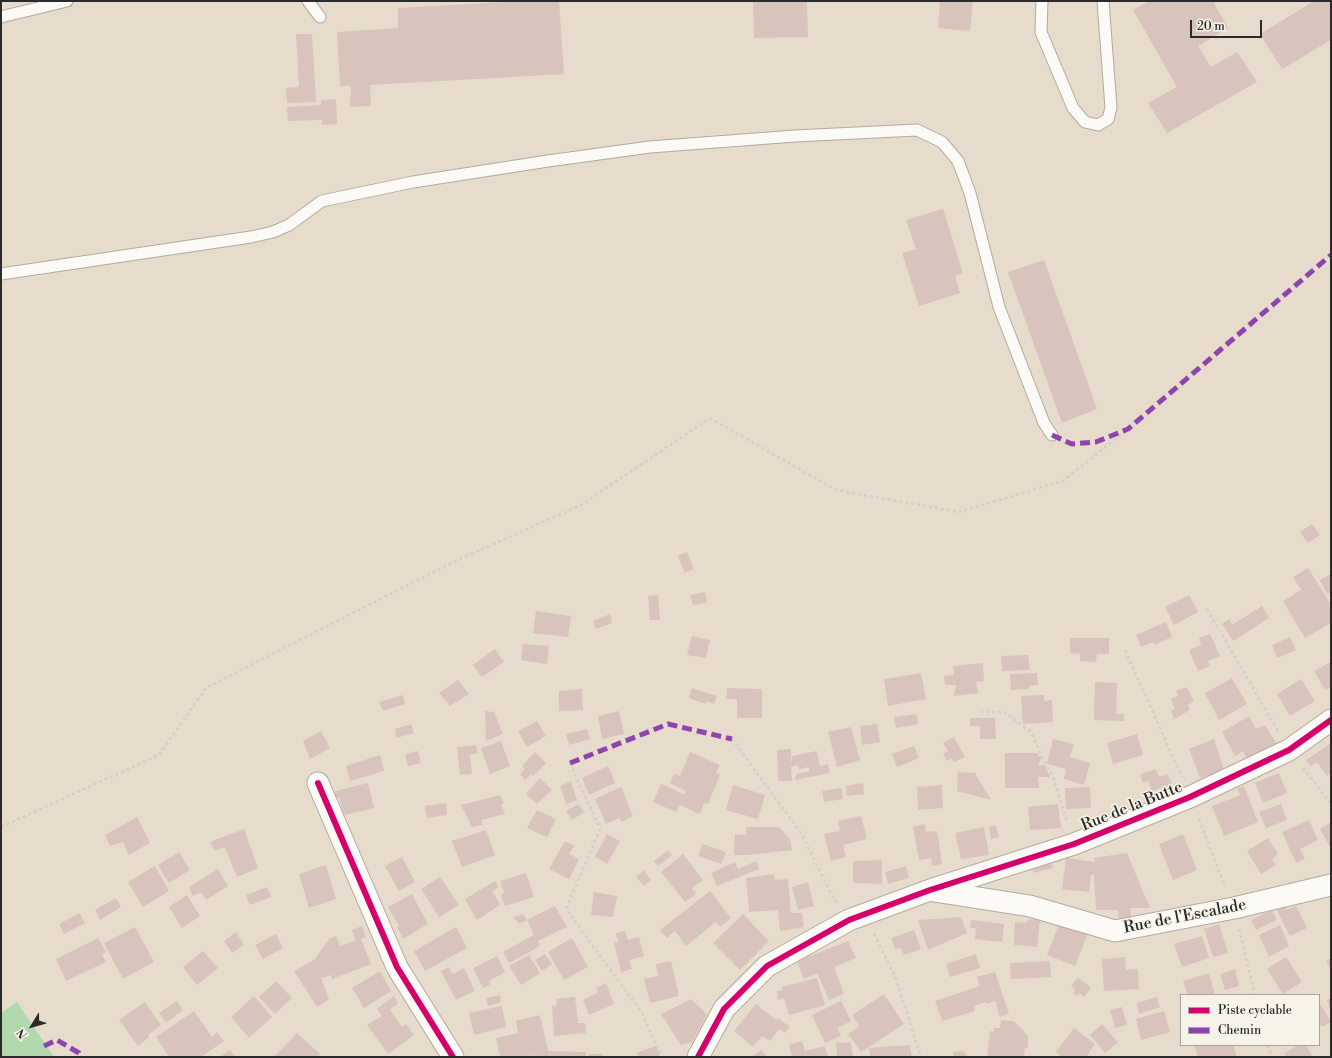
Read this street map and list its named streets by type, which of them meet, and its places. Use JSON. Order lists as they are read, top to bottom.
{
  "streets": {
    "street": ["Rue de la Butte", "Rue de l'Escalade"]
  },
  "crossings": [
    ["Rue de la Butte", "Rue de l'Escalade"]
  ],
  "legend": ["Piste cyclable", "Chemin"],
  "scale_bar": "20 m",
  "north": "bottom left"
}
